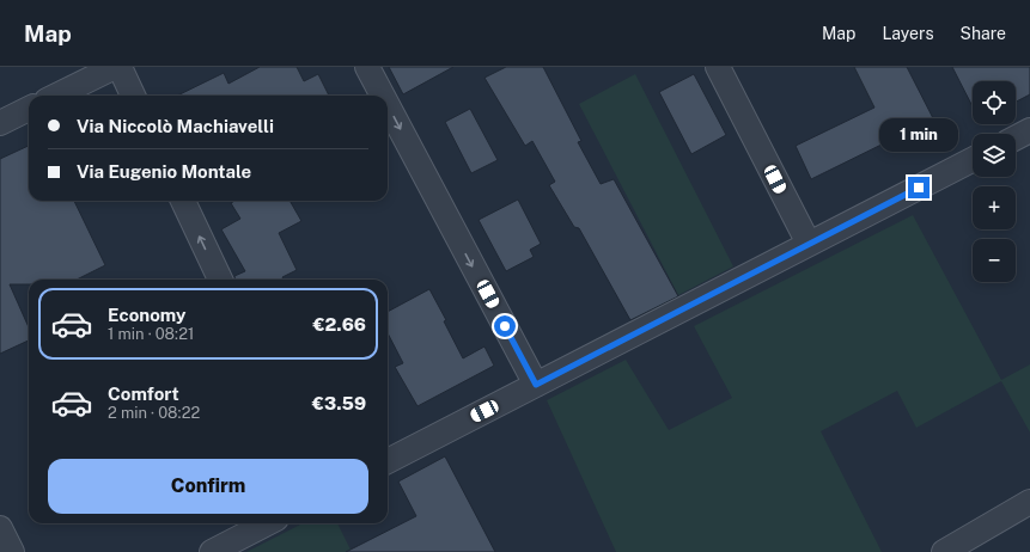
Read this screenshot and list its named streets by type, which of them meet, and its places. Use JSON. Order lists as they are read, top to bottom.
{
  "page": {
    "header": "Map",
    "nav": ["Map", "Layers", "Share"],
    "map_buttons": ["+", "−"],
    "banner": ["Via Niccolò Machiavelli", "Via Eugenio Montale"],
    "bubble": "1 min",
    "list": [
      {
        "name": "Economy",
        "note": "1 min · 08:21",
        "value": "€2.66"
      },
      {
        "name": "Comfort",
        "note": "2 min · 08:22",
        "value": "€3.59"
      }
    ],
    "buttons": "Confirm"
  }
}
